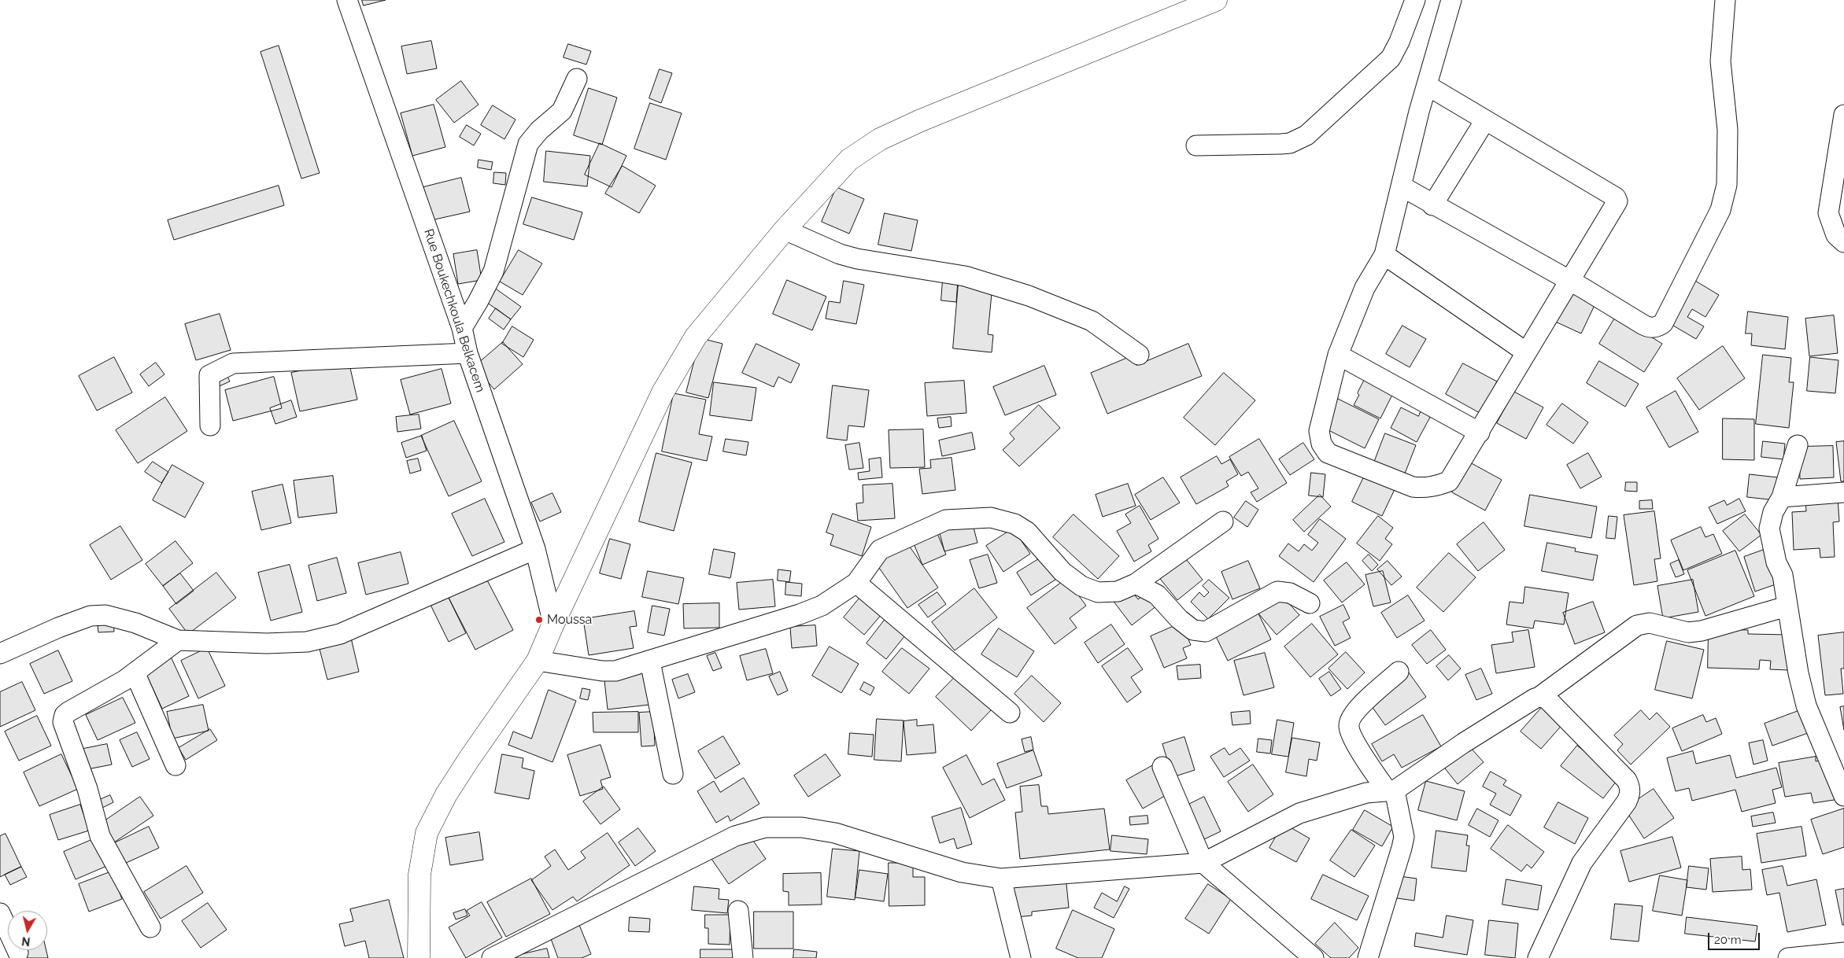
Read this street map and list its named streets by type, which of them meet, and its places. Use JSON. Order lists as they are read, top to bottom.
{
  "streets": {
    "street": ["Rue Boukechkoula Belkacem"]
  },
  "places": ["Moussa"],
  "scale_bar": "20 m",
  "north": "bottom"
}
